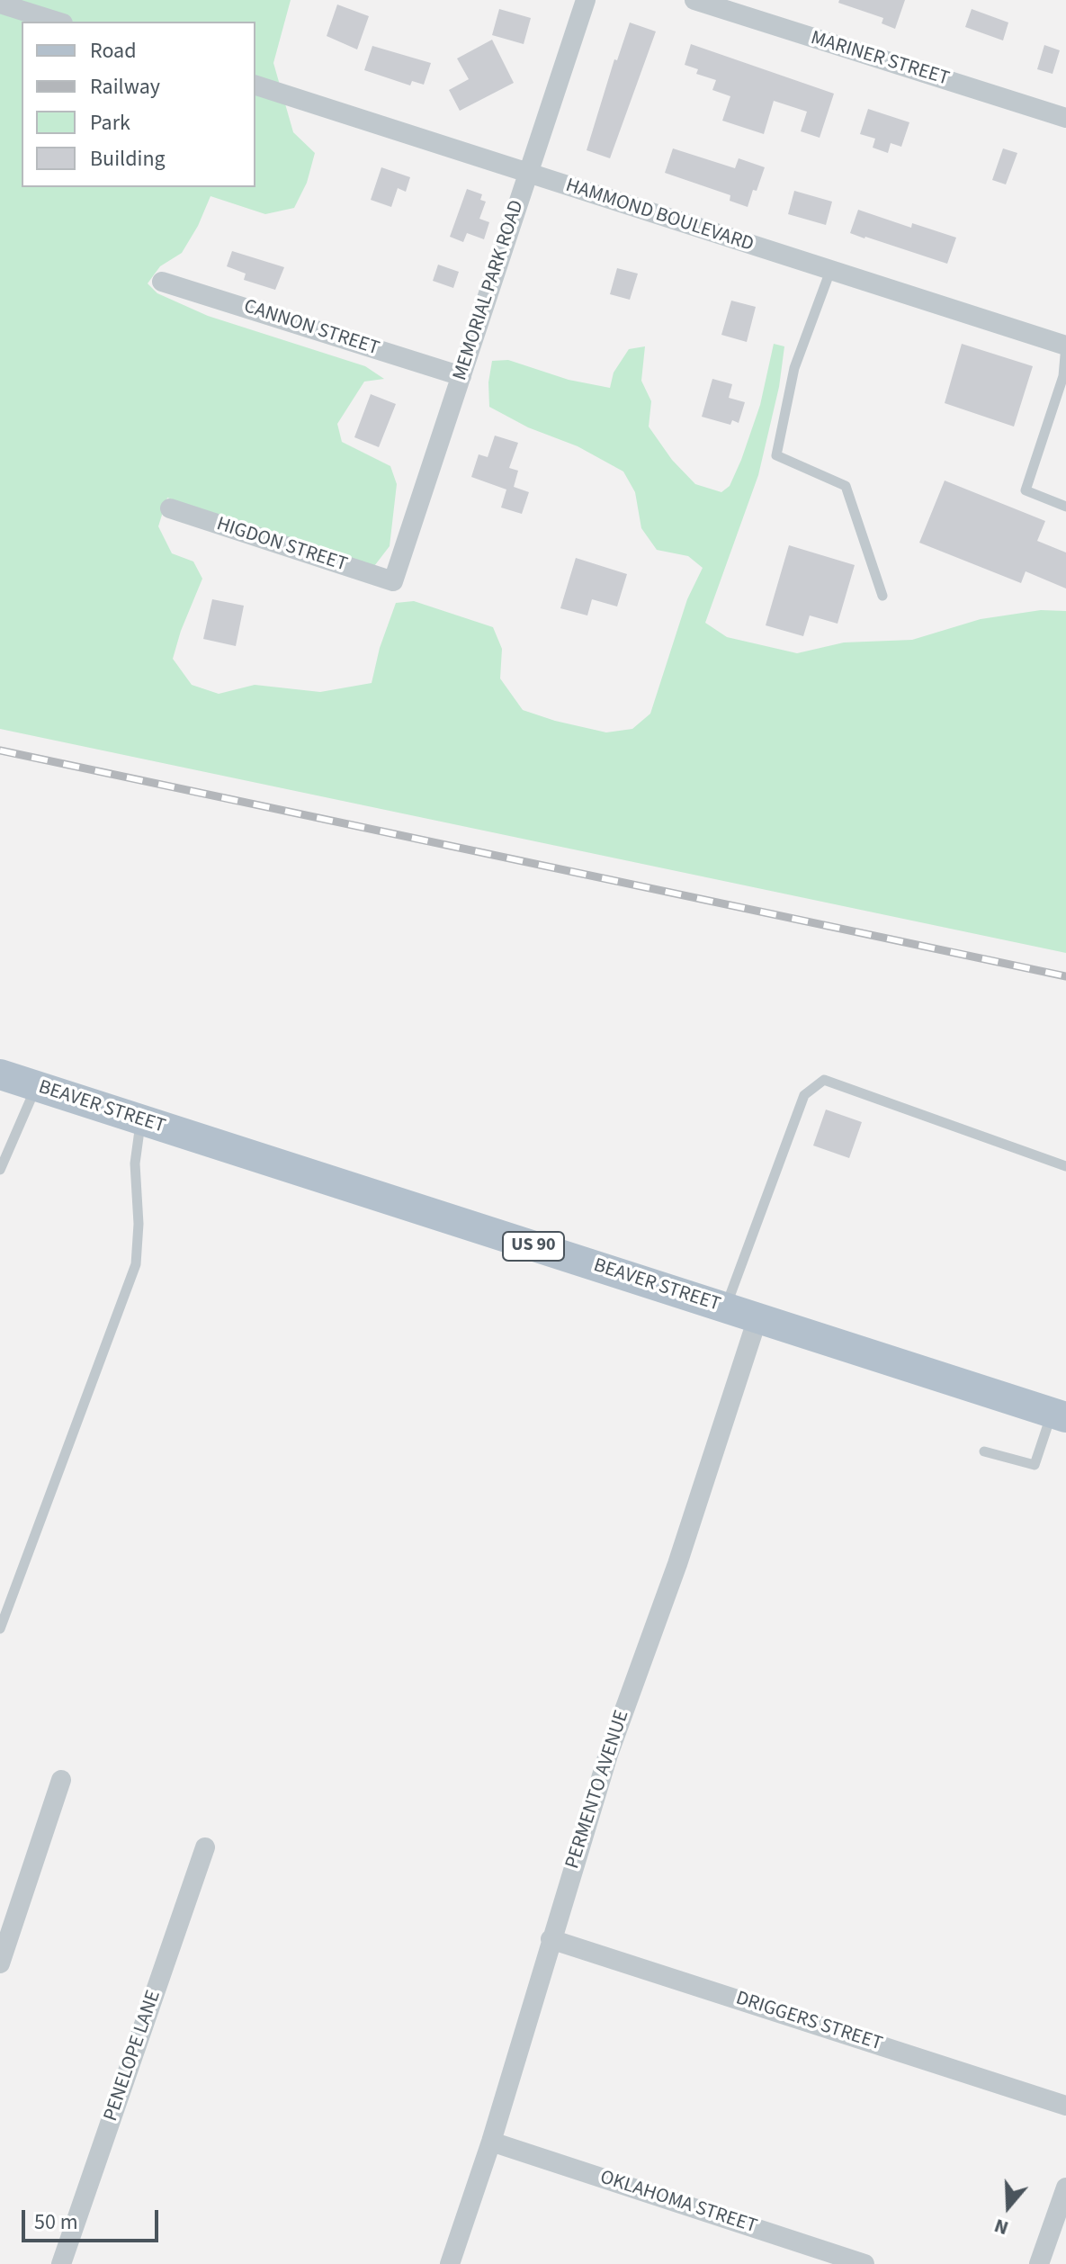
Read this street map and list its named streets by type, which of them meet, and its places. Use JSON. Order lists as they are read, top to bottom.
{
  "streets": {
    "main road": ["BEAVER STREET", "US 90"],
    "street": [
      "MARINER STREET",
      "HAMMOND BOULEVARD",
      "MEMORIAL PARK ROAD",
      "CANNON STREET",
      "HIGDON STREET",
      "PERMENTO AVENUE",
      "DRIGGERS STREET",
      "PENELOPE LANE",
      "OKLAHOMA STREET"
    ]
  },
  "crossings": [
    ["HAMMOND BOULEVARD", "MEMORIAL PARK ROAD"],
    ["MEMORIAL PARK ROAD", "CANNON STREET"],
    ["MEMORIAL PARK ROAD", "HIGDON STREET"],
    ["BEAVER STREET", "PERMENTO AVENUE"],
    ["PERMENTO AVENUE", "DRIGGERS STREET"],
    ["PERMENTO AVENUE", "OKLAHOMA STREET"]
  ],
  "legend": [
    "Road",
    "Railway",
    "Park",
    "Building"
  ],
  "scale_bar": "50 m",
  "north": "bottom"
}
